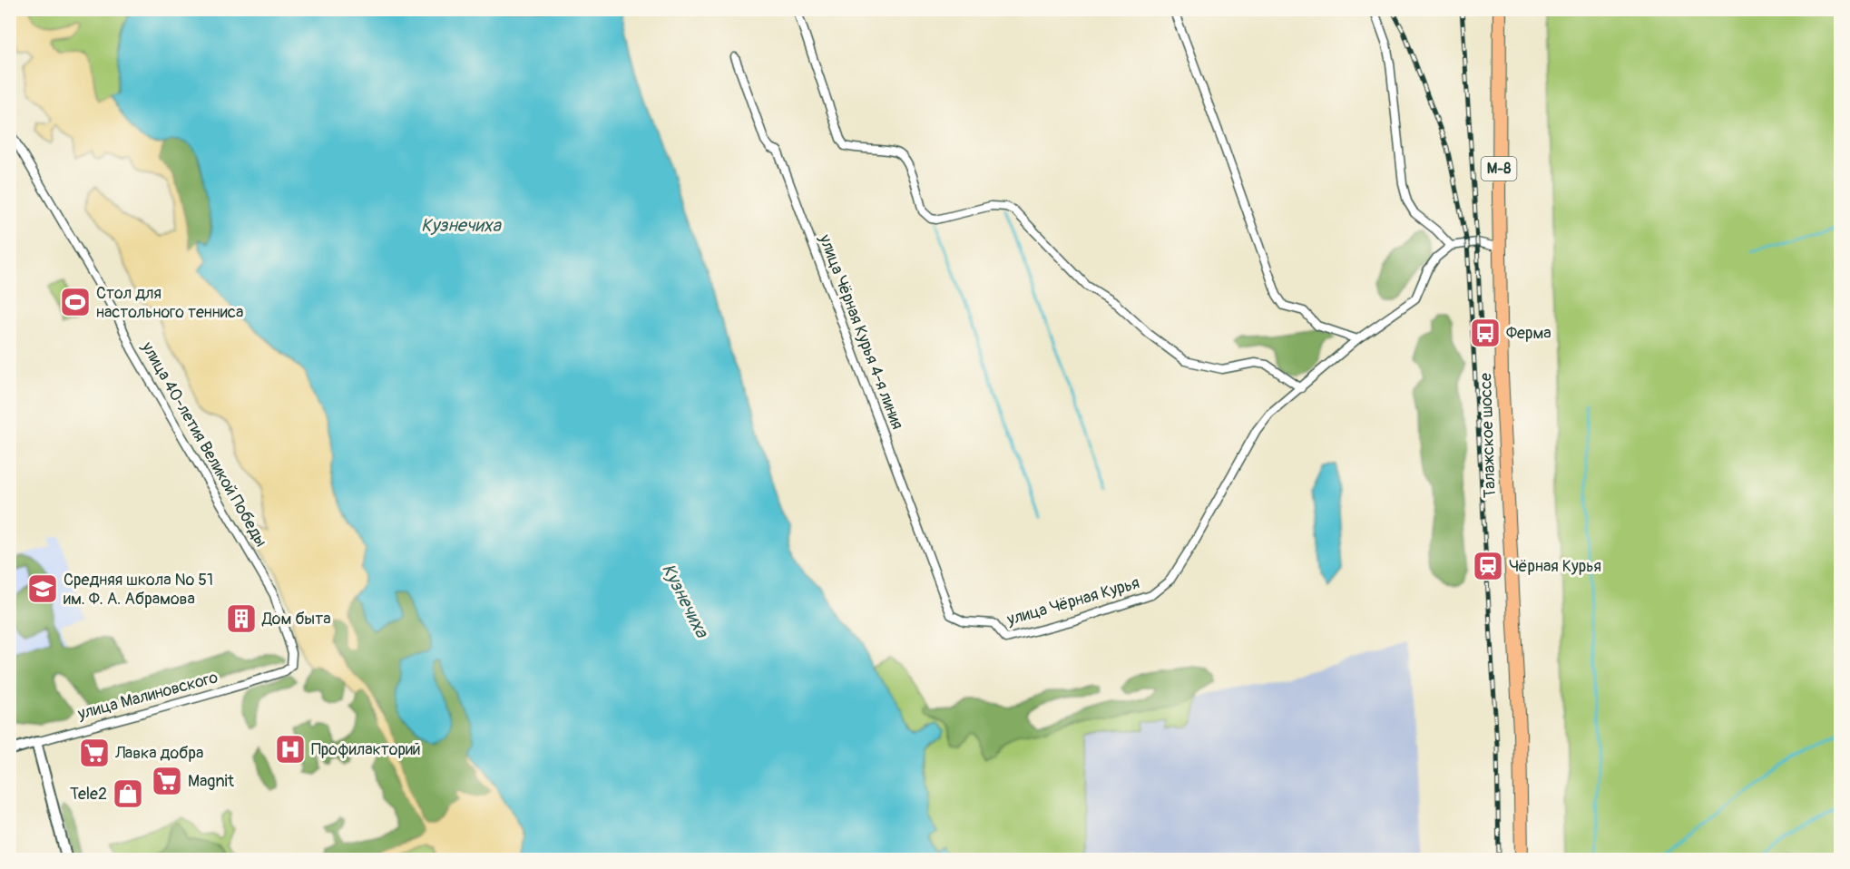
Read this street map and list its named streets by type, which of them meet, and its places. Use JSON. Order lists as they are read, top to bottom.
{
  "streets": {
    "main road": ["М-8", "Талажское шоссе"],
    "street": [
      "улица Чёрная Курья 4-я линия",
      "улица 40-летия Великой Победы",
      "улица Чёрная Курья",
      "улица Малиновского"
    ]
  },
  "crossings": [
    ["улица Чёрная Курья 4-я линия", "улица Чёрная Курья"],
    ["улица 40-летия Великой Победы", "улица Малиновского"]
  ],
  "water": ["Кузнечиха"],
  "places": {
    "sports": ["Стол для настольного тенниса"],
    "bus stop": ["Ферма"],
    "station": ["Чёрная Курья"],
    "school or university": ["Средняя школа № 51 им. Ф. А. Абрамова"],
    "building": ["Дом быта"],
    "hospital": ["Профилакторий"],
    "supermarket": ["Лавка добра", "Magnit"],
    "shop": ["Tele2"]
  }
}
